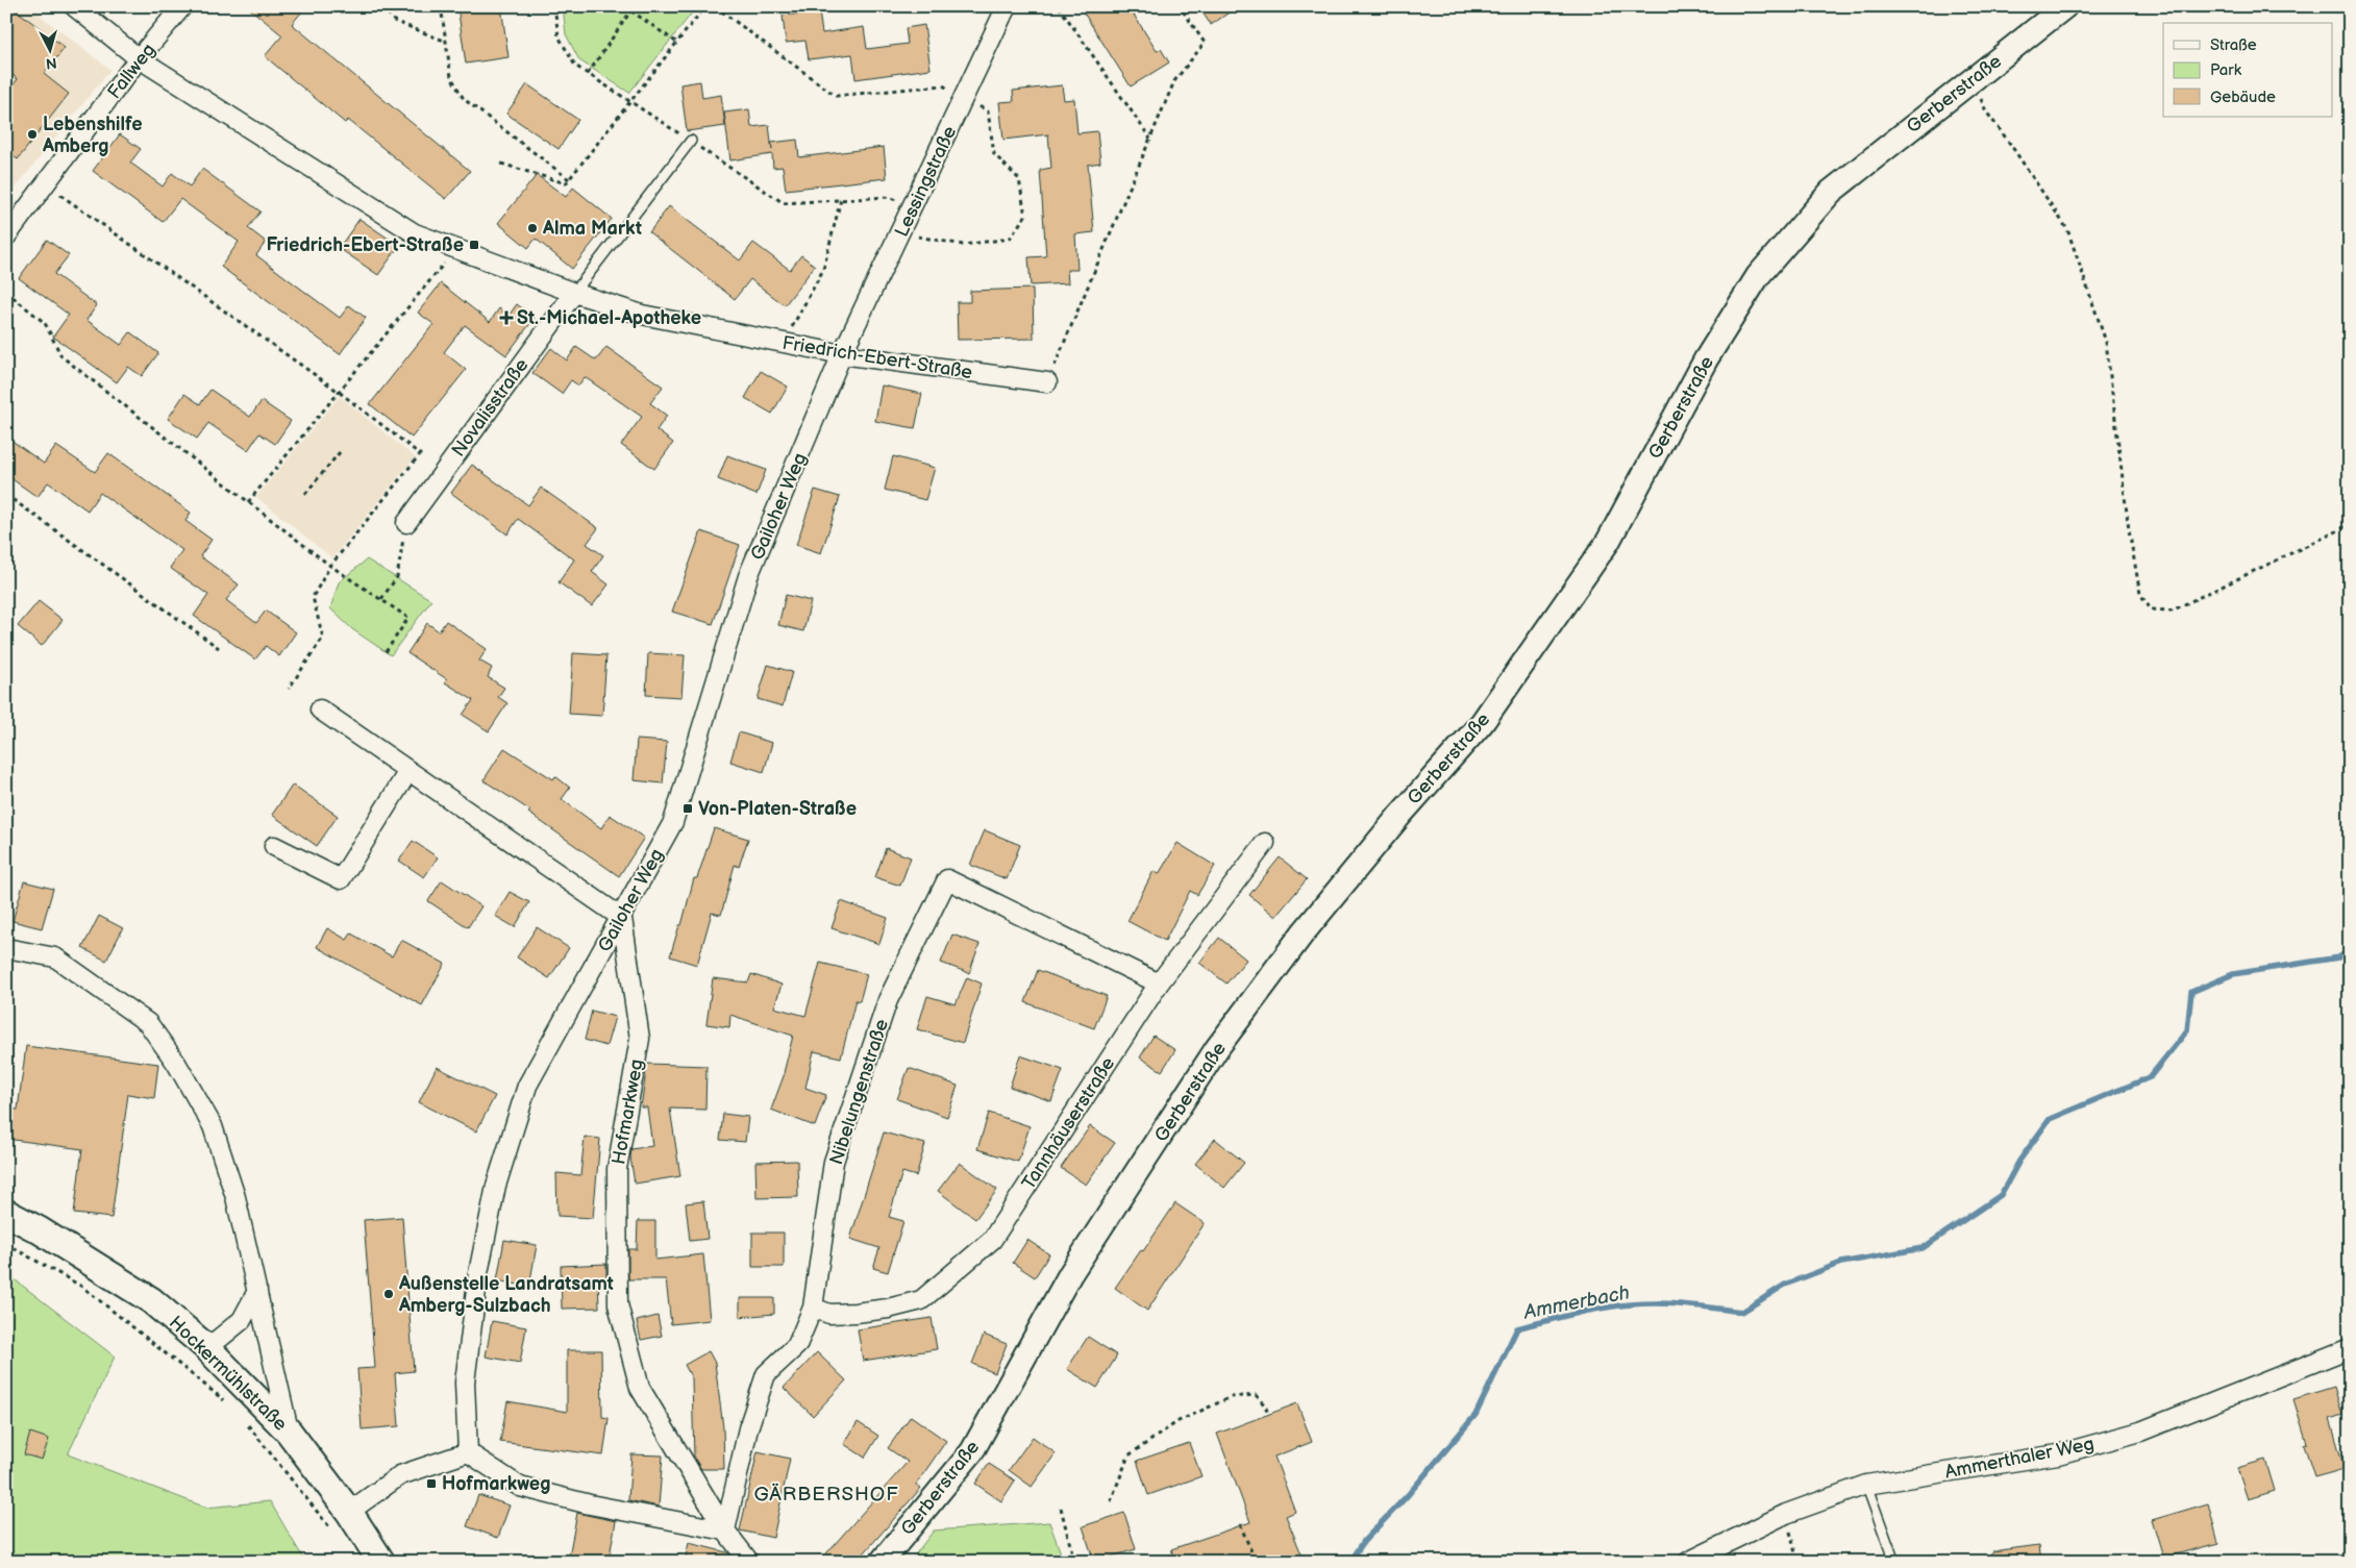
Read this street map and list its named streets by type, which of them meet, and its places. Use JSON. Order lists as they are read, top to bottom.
{
  "streets": {
    "main road": ["Hockermühlstraße"],
    "street": [
      "Fallweg",
      "Gerberstraße",
      "Lessingstraße",
      "Friedrich-Ebert-Straße",
      "Novalisstraße",
      "Gailoher Weg",
      "Nibelungenstraße",
      "Hofmarkweg",
      "Tannhäuserstraße",
      "Ammerthaler Weg"
    ]
  },
  "crossings": [
    ["Fallweg", "Friedrich-Ebert-Straße"],
    ["Lessingstraße", "Friedrich-Ebert-Straße"],
    ["Lessingstraße", "Gailoher Weg"],
    ["Friedrich-Ebert-Straße", "Novalisstraße"],
    ["Friedrich-Ebert-Straße", "Gailoher Weg"],
    ["Gailoher Weg", "Hofmarkweg"],
    ["Nibelungenstraße", "Hofmarkweg"],
    ["Nibelungenstraße", "Tannhäuserstraße"]
  ],
  "districts": ["GÄRBERSHOF"],
  "water": ["Ammerbach"],
  "places": {
    "other": ["Lebenshilfe Amberg", "Alma Markt", "Außenstelle Landratsamt Amberg-Sulzbach"],
    "transit": ["Friedrich-Ebert-Straße", "Von-Platen-Straße", "Hofmarkweg"],
    "health": ["St.-Michael-Apotheke"]
  },
  "legend": ["Straße", "Park", "Gebäude"],
  "north": "bottom"
}
